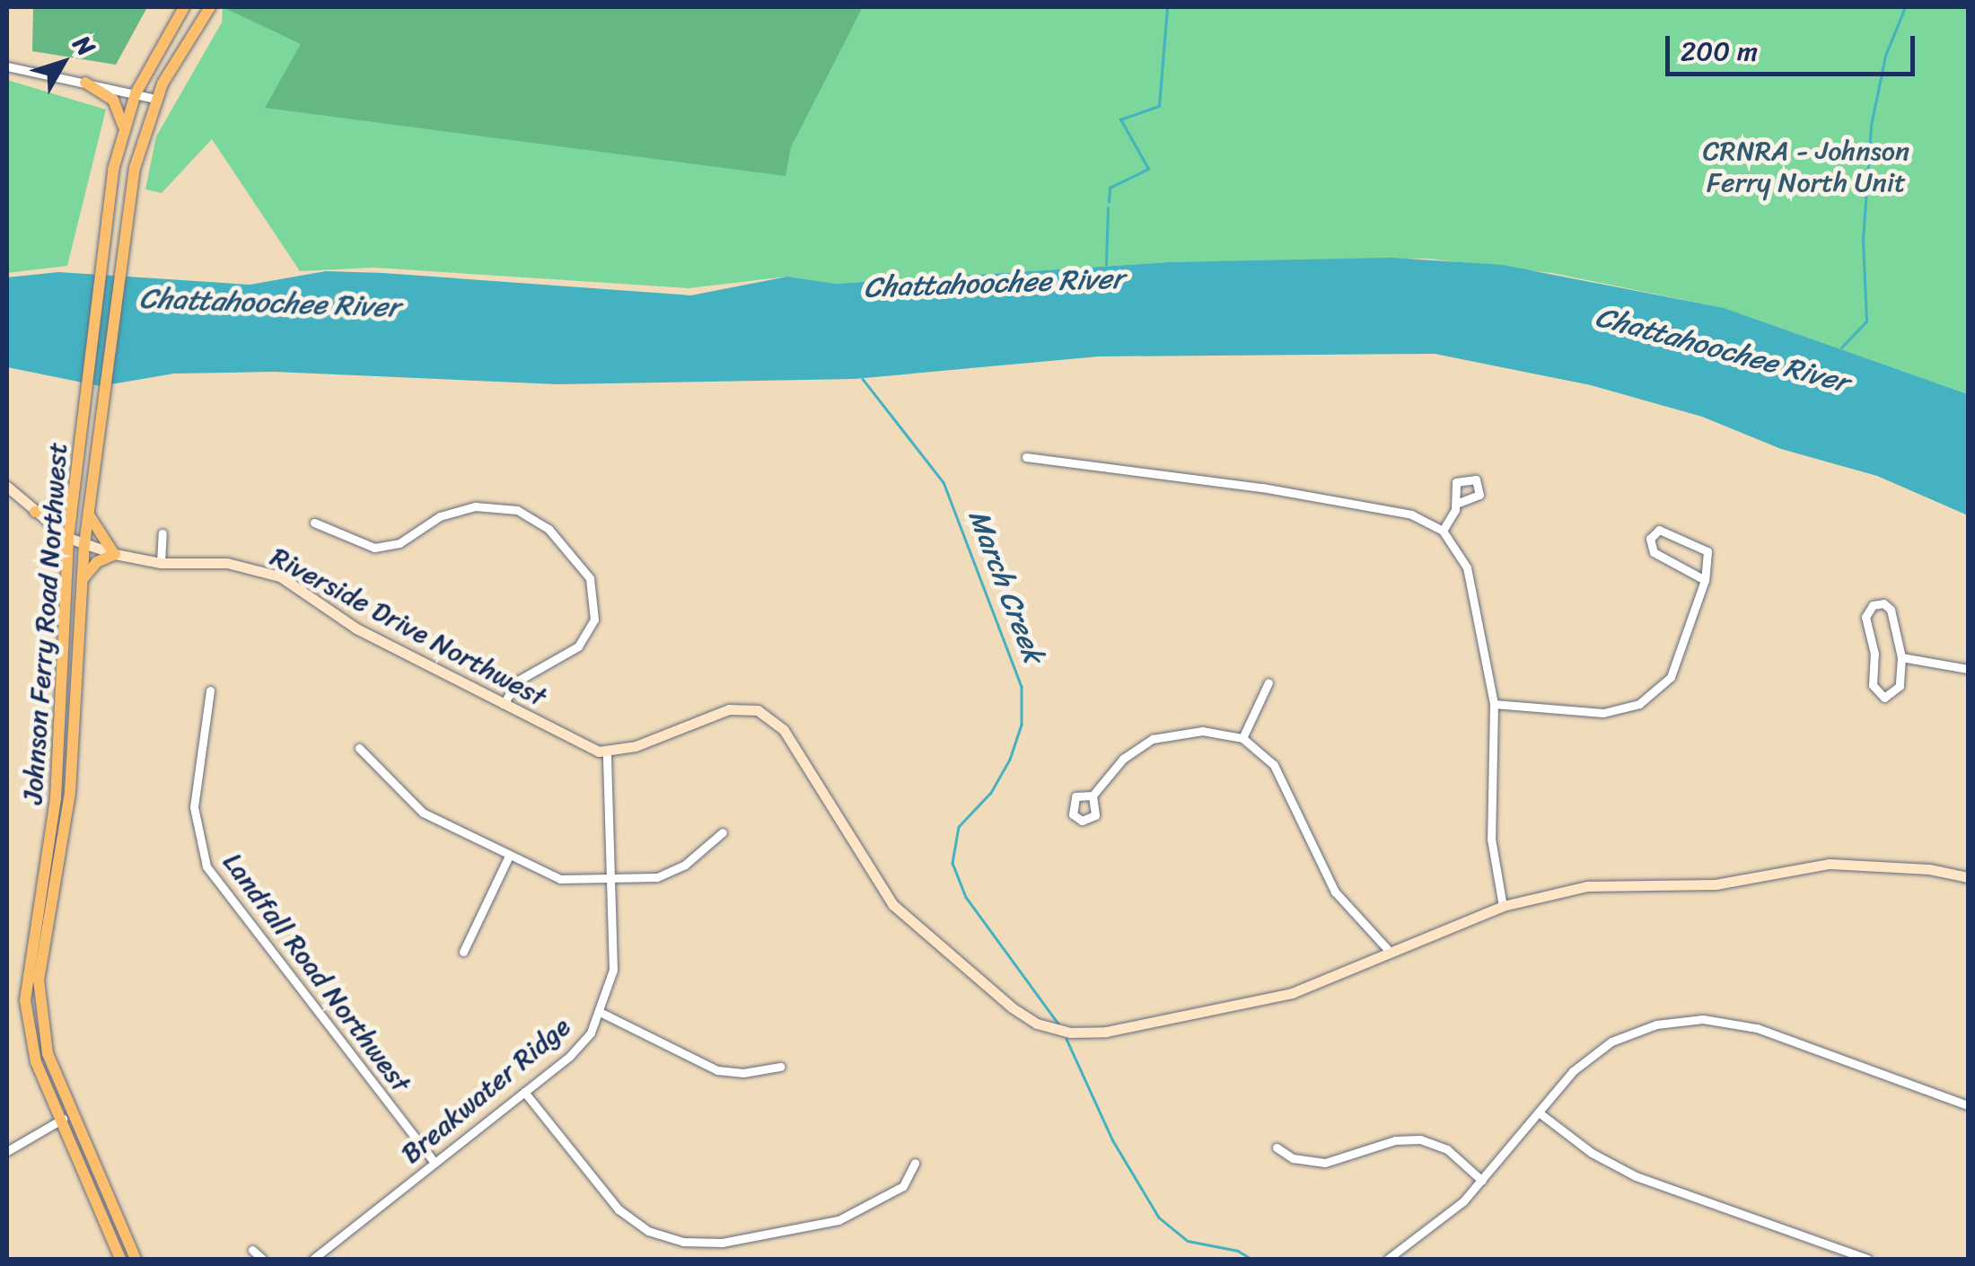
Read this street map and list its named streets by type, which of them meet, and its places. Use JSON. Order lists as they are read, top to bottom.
{
  "streets": {
    "main road": ["Johnson Ferry Road Northwest"],
    "street": ["Riverside Drive Northwest", "Landfall Road Northwest", "Breakwater Ridge"]
  },
  "crossings": [
    ["Johnson Ferry Road Northwest", "Riverside Drive Northwest"],
    ["Riverside Drive Northwest", "Breakwater Ridge"],
    ["Landfall Road Northwest", "Breakwater Ridge"]
  ],
  "water": ["Chattahoochee River", "March Creek"],
  "parks": ["CRNRA - Johnson Ferry North Unit"],
  "scale_bar": "200 m",
  "north": "top right"
}
